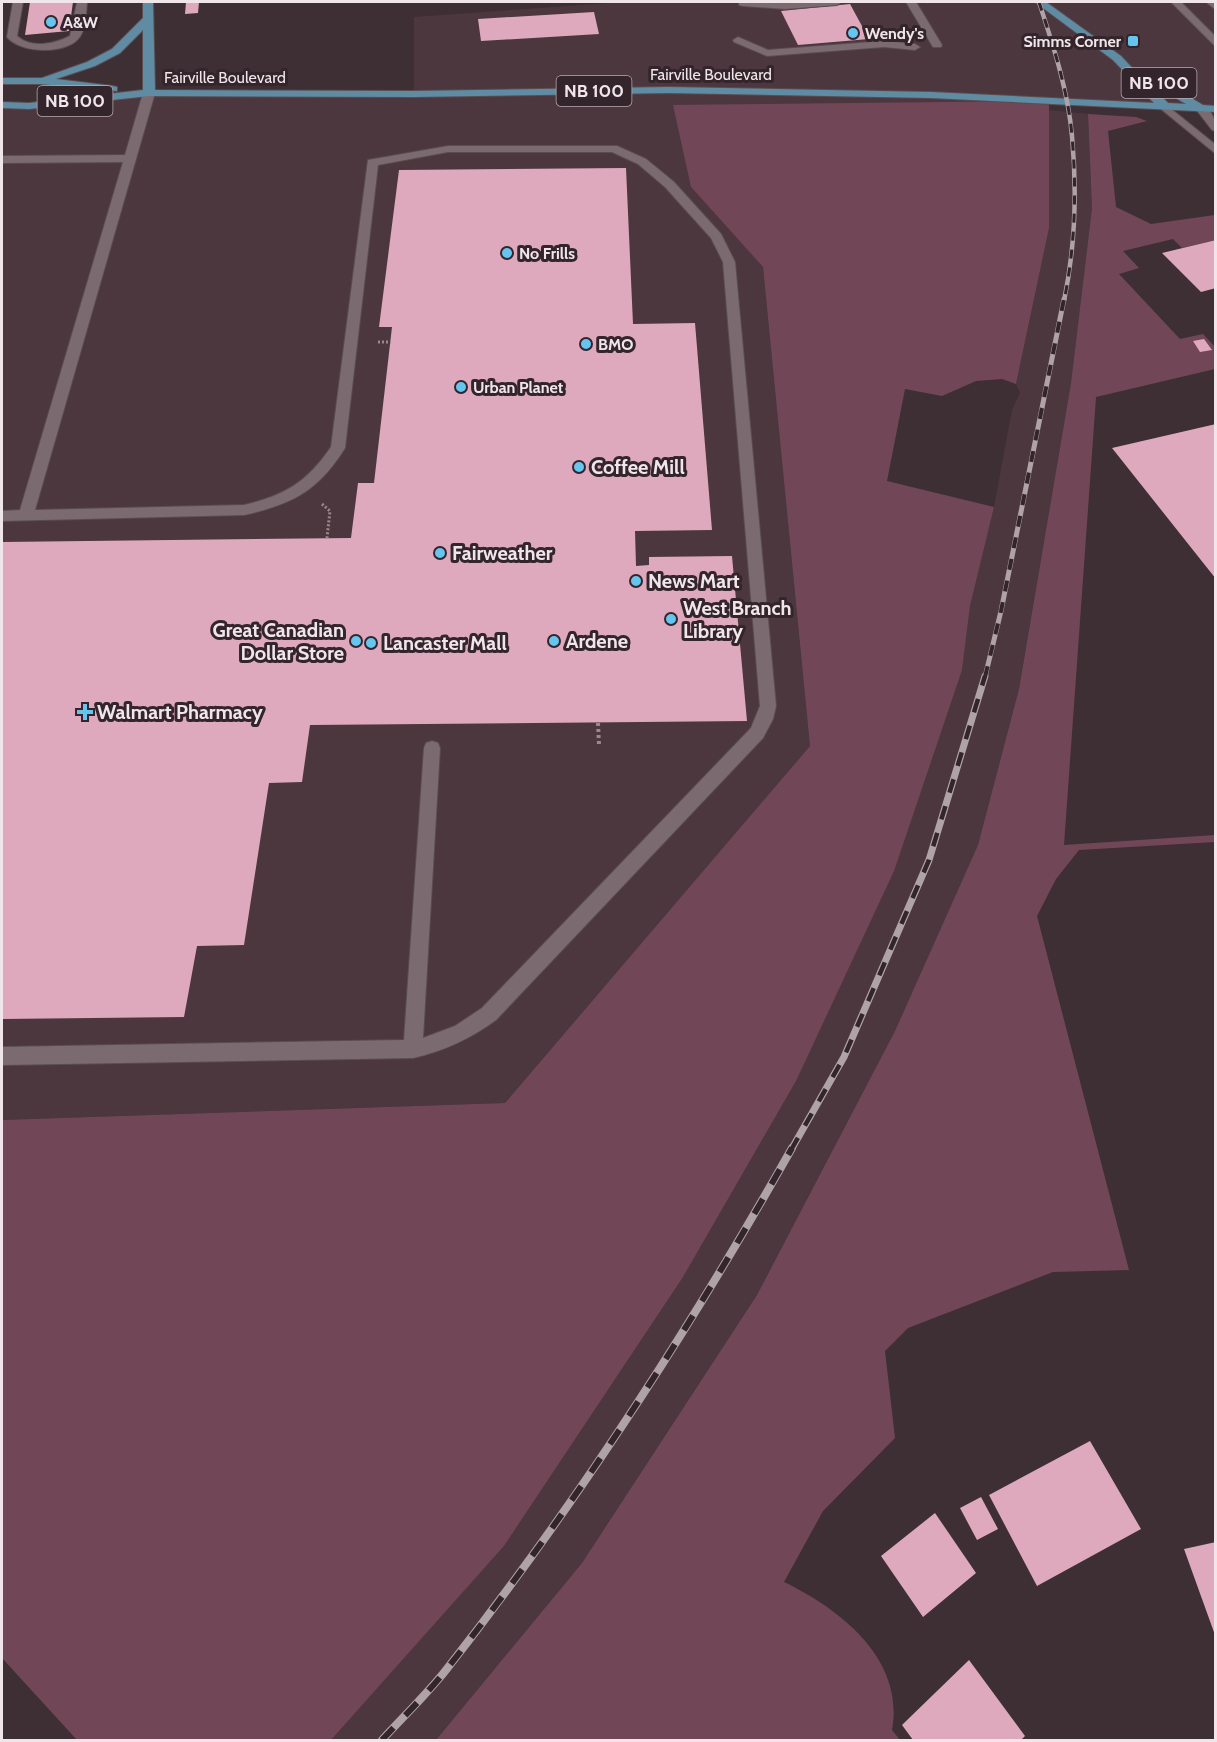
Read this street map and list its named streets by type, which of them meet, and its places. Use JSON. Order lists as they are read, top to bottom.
{
  "streets": {
    "main road": ["Fairville Boulevard", "NB 100"]
  },
  "crossings": [
    ["Fairville Boulevard", "NB 100"]
  ],
  "places": {
    "other": [
      "A&W",
      "Wendy's",
      "No Frills",
      "BMO",
      "Urban Planet",
      "Coffee Mill",
      "Fairweather",
      "News Mart",
      "West Branch Library",
      "Great Canadian Dollar Store",
      "Ardene",
      "Lancaster Mall"
    ],
    "transit": ["Simms Corner"],
    "health": ["Walmart Pharmacy"]
  }
}
